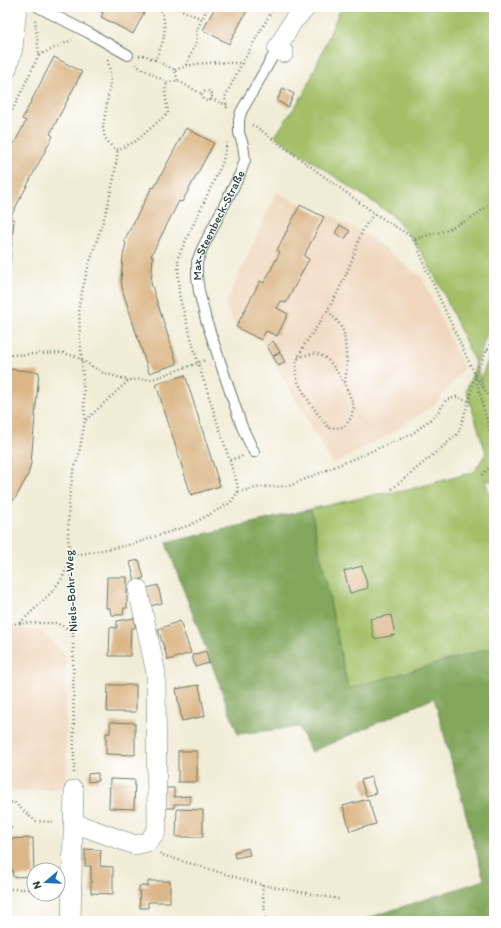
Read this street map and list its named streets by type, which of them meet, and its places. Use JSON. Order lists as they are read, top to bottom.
{
  "streets": {
    "lane": ["Max-Steenbeck-Straße"],
    "path": ["Niels-Bohr-Weg"]
  },
  "north": "left"
}
